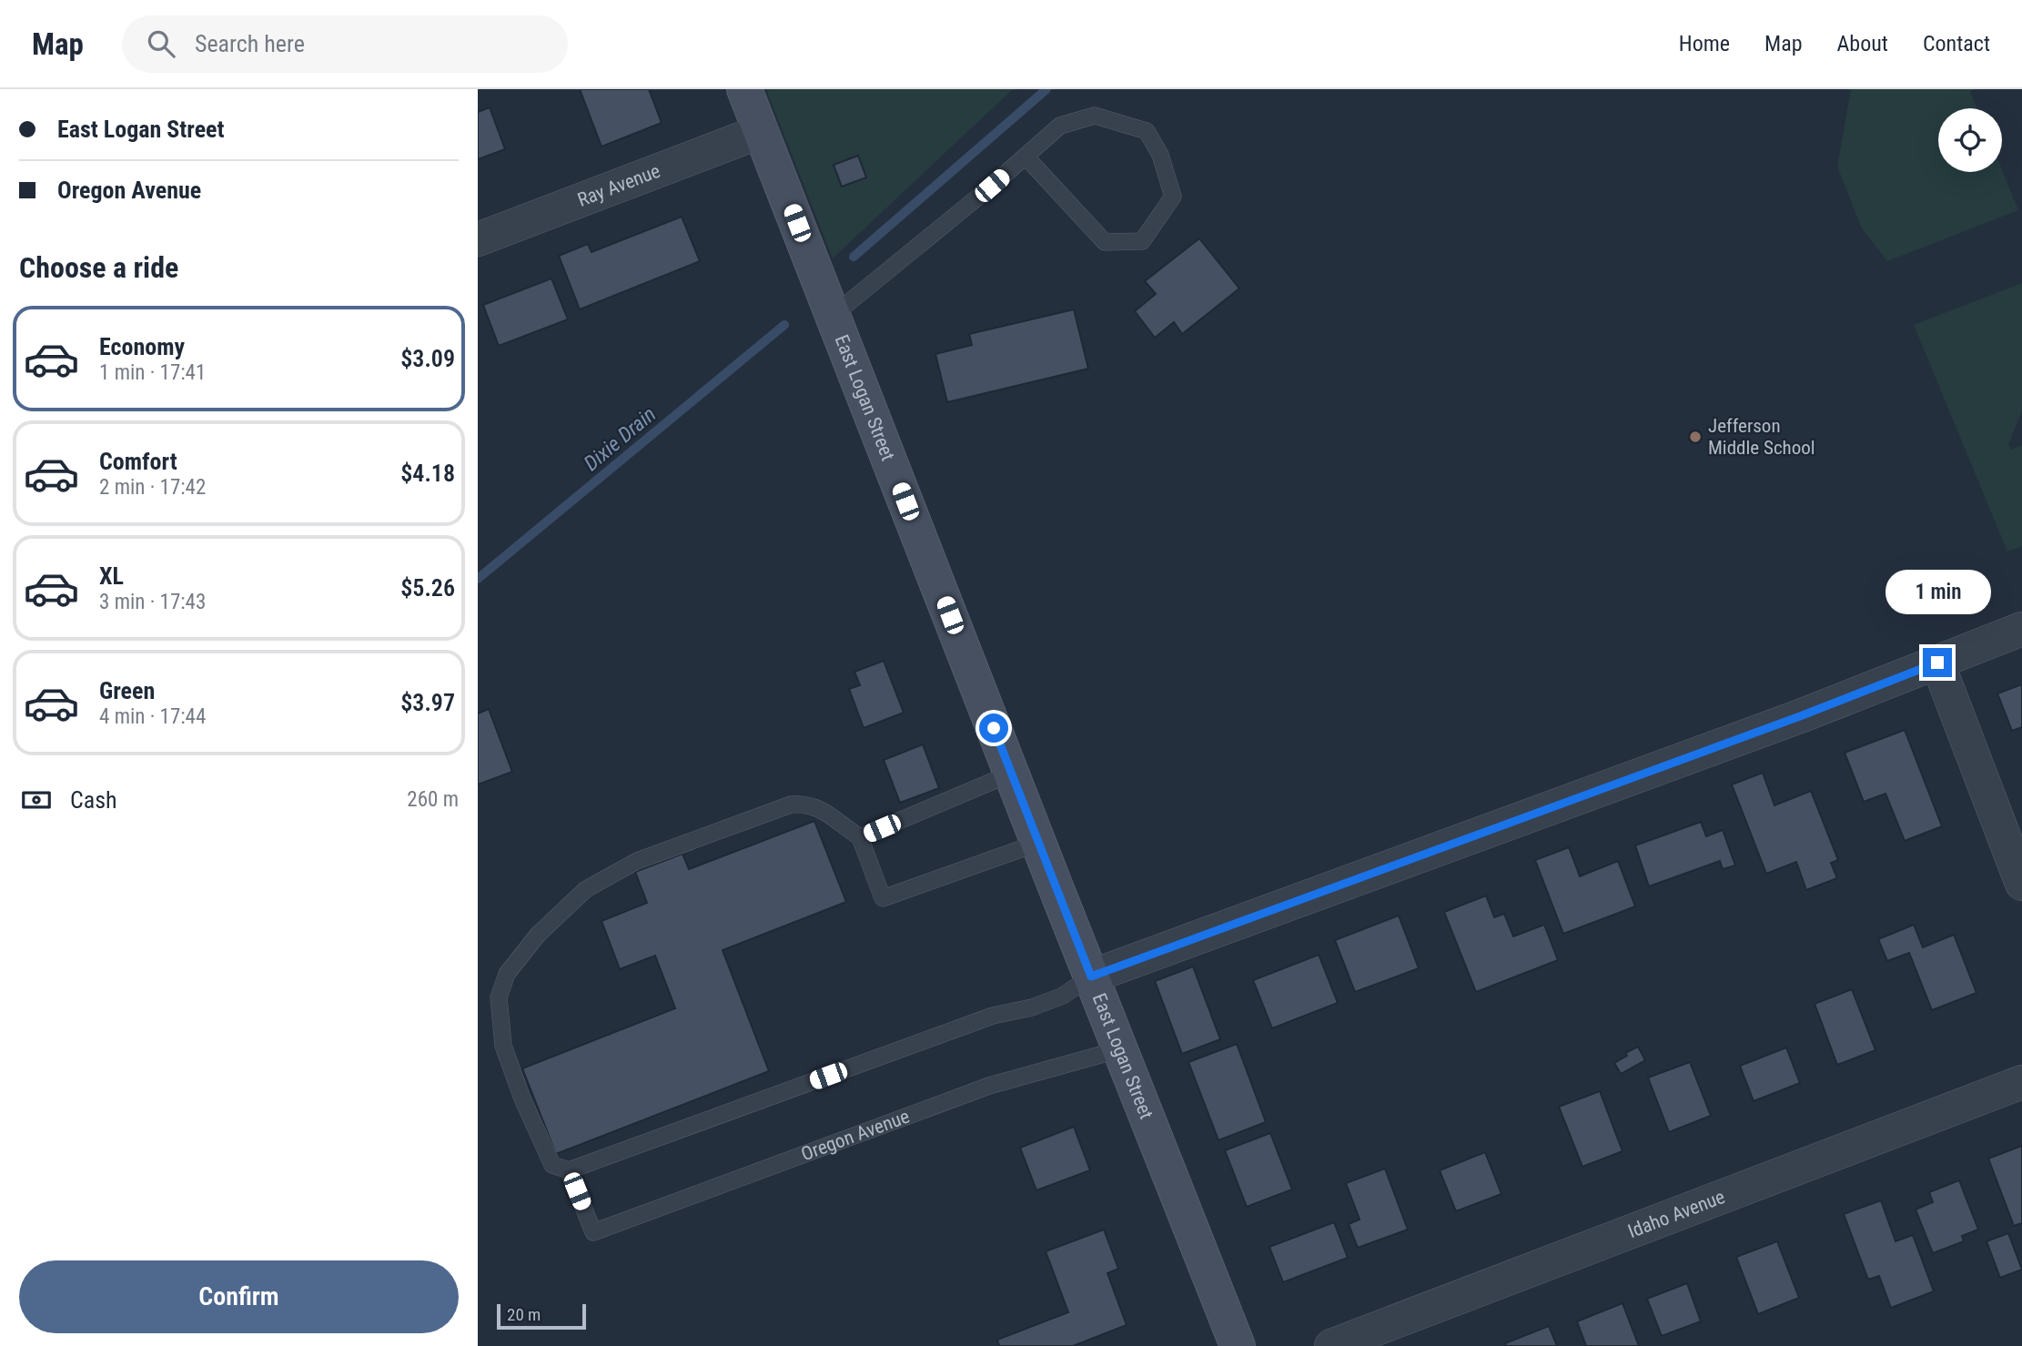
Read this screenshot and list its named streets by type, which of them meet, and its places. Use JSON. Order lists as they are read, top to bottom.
{
  "streets": {
    "street": ["Ray Avenue", "East Logan Street", "Idaho Avenue"],
    "lane": ["Oregon Avenue"]
  },
  "crossings": [
    ["Ray Avenue", "East Logan Street"],
    ["East Logan Street", "Oregon Avenue"]
  ],
  "water": ["Dixie Drain"],
  "places": ["Jefferson Middle School"],
  "scale_bar": "20 m",
  "page": {
    "header": "Map",
    "search": "Search here",
    "nav": [
      "Home",
      "Map",
      "About",
      "Contact"
    ],
    "banner": ["East Logan Street", "Oregon Avenue"],
    "heading": "Choose a ride",
    "list": [
      {
        "name": "Economy",
        "note": "1 min · 17:41",
        "value": "$3.09"
      },
      {
        "name": "Comfort",
        "note": "2 min · 17:42",
        "value": "$4.18"
      },
      {
        "name": "XL",
        "note": "3 min · 17:43",
        "value": "$5.26"
      },
      {
        "name": "Green",
        "note": "4 min · 17:44",
        "value": "$3.97"
      }
    ],
    "bubble": "1 min",
    "pay": ["Cash", "260 m"],
    "buttons": "Confirm",
    "scale": "20 m"
  }
}
